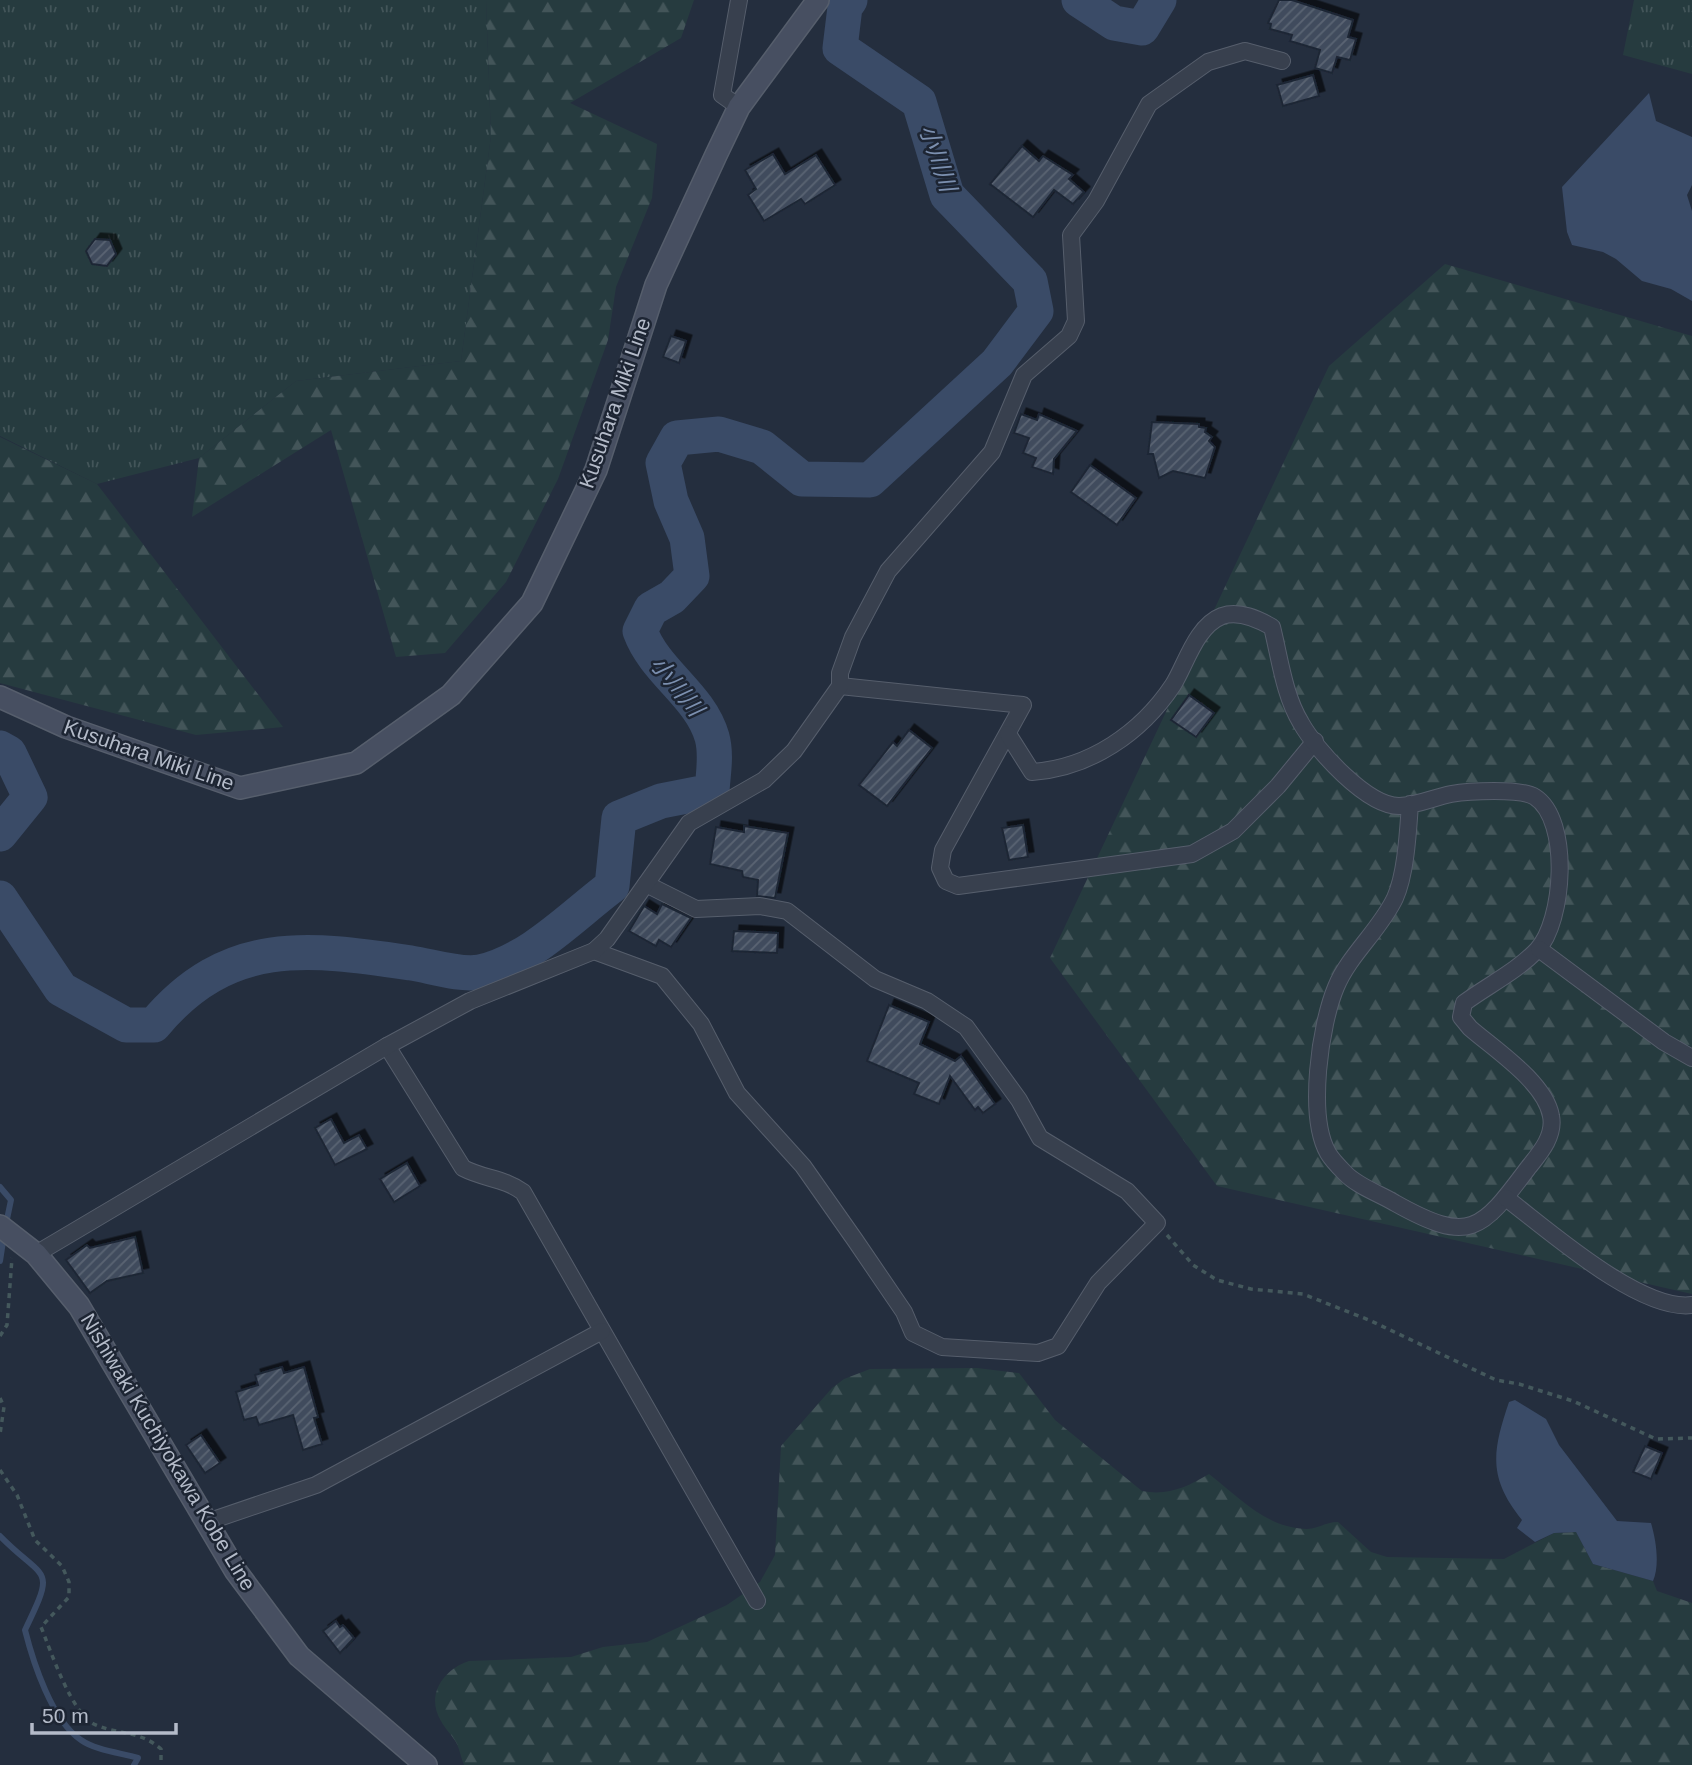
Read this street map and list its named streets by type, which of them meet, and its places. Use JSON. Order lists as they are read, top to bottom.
{
  "streets": {
    "main road": ["Kusuhara Miki Line", "Nishiwaki Kuchiyokawa Kobe Line"]
  },
  "water": ["小川川"],
  "scale_bar": "50 m"
}
